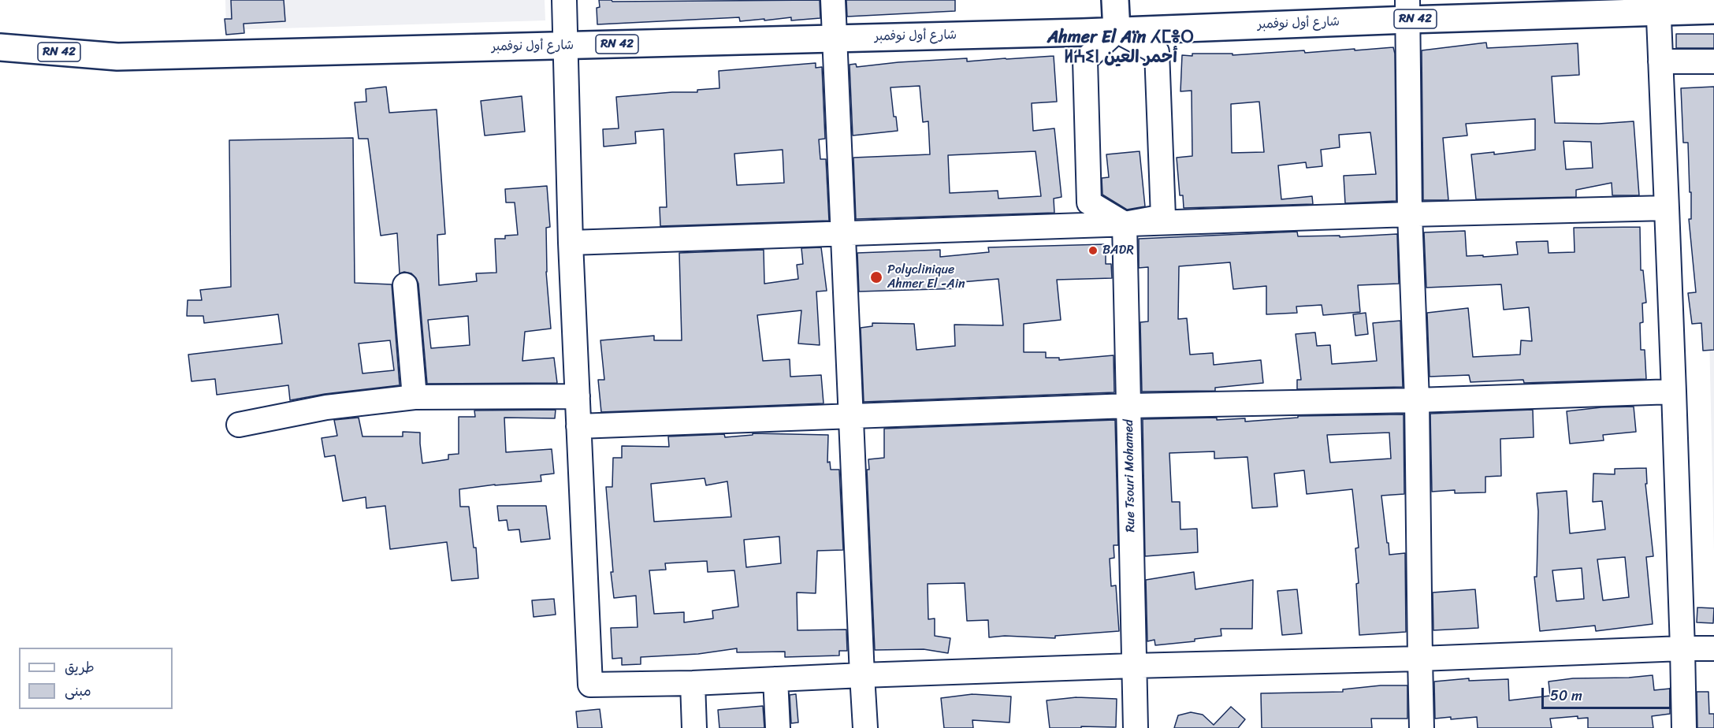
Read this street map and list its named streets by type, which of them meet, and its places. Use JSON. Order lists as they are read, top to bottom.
{
  "streets": {
    "main road": ["RN 42", "شارع أول نوفمبر"],
    "street": ["Rue Tsouri Mohamed"]
  },
  "districts": ["Ahmer El Aïn ⵃⵎⴻⵔ ⵍⵄⵉⵏ أحمر العين"],
  "places": ["BADR", "Polyclinique Ahmer El -Ain"],
  "legend": ["طريق", "مبنى"],
  "scale_bar": "50 m"
}
